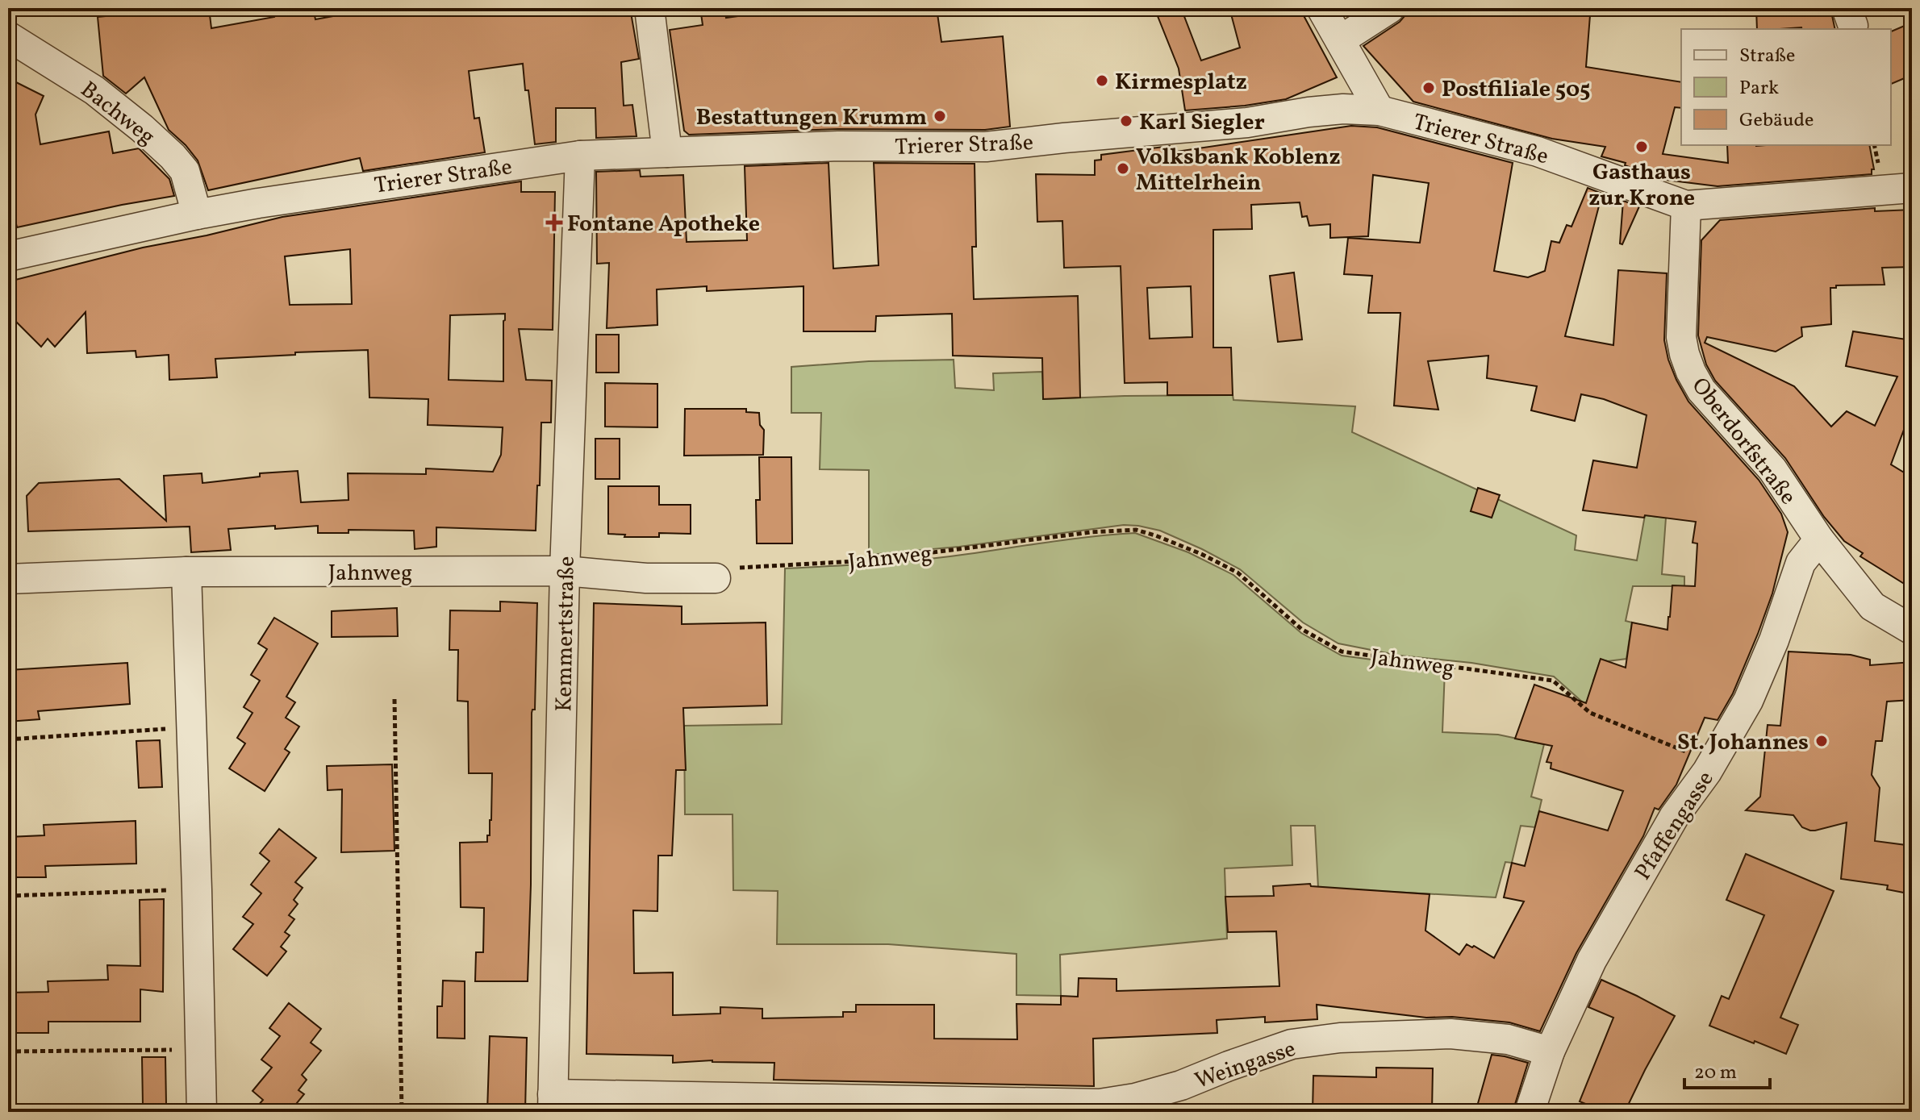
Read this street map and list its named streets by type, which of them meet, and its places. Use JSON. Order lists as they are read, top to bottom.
{
  "streets": {
    "street": [
      "Bachweg",
      "Trierer Straße",
      "Oberdorfstraße",
      "Jahnweg",
      "Kemmertstraße",
      "Pfaffengasse",
      "Weingasse"
    ]
  },
  "crossings": [
    ["Bachweg", "Trierer Straße"],
    ["Trierer Straße", "Oberdorfstraße"],
    ["Trierer Straße", "Kemmertstraße"],
    ["Oberdorfstraße", "Pfaffengasse"],
    ["Jahnweg", "Kemmertstraße"],
    ["Jahnweg", "Pfaffengasse"],
    ["Kemmertstraße", "Weingasse"],
    ["Pfaffengasse", "Weingasse"]
  ],
  "places": {
    "other": [
      "Kirmesplatz",
      "Postfiliale 505",
      "Bestattungen Krumm",
      "Karl Siegler",
      "Gasthaus zur Krone",
      "Volksbank Koblenz Mittelrhein",
      "St. Johannes"
    ],
    "health": ["Fontane Apotheke"]
  },
  "legend": ["Straße", "Park", "Gebäude"],
  "scale_bar": "20 m"
}
